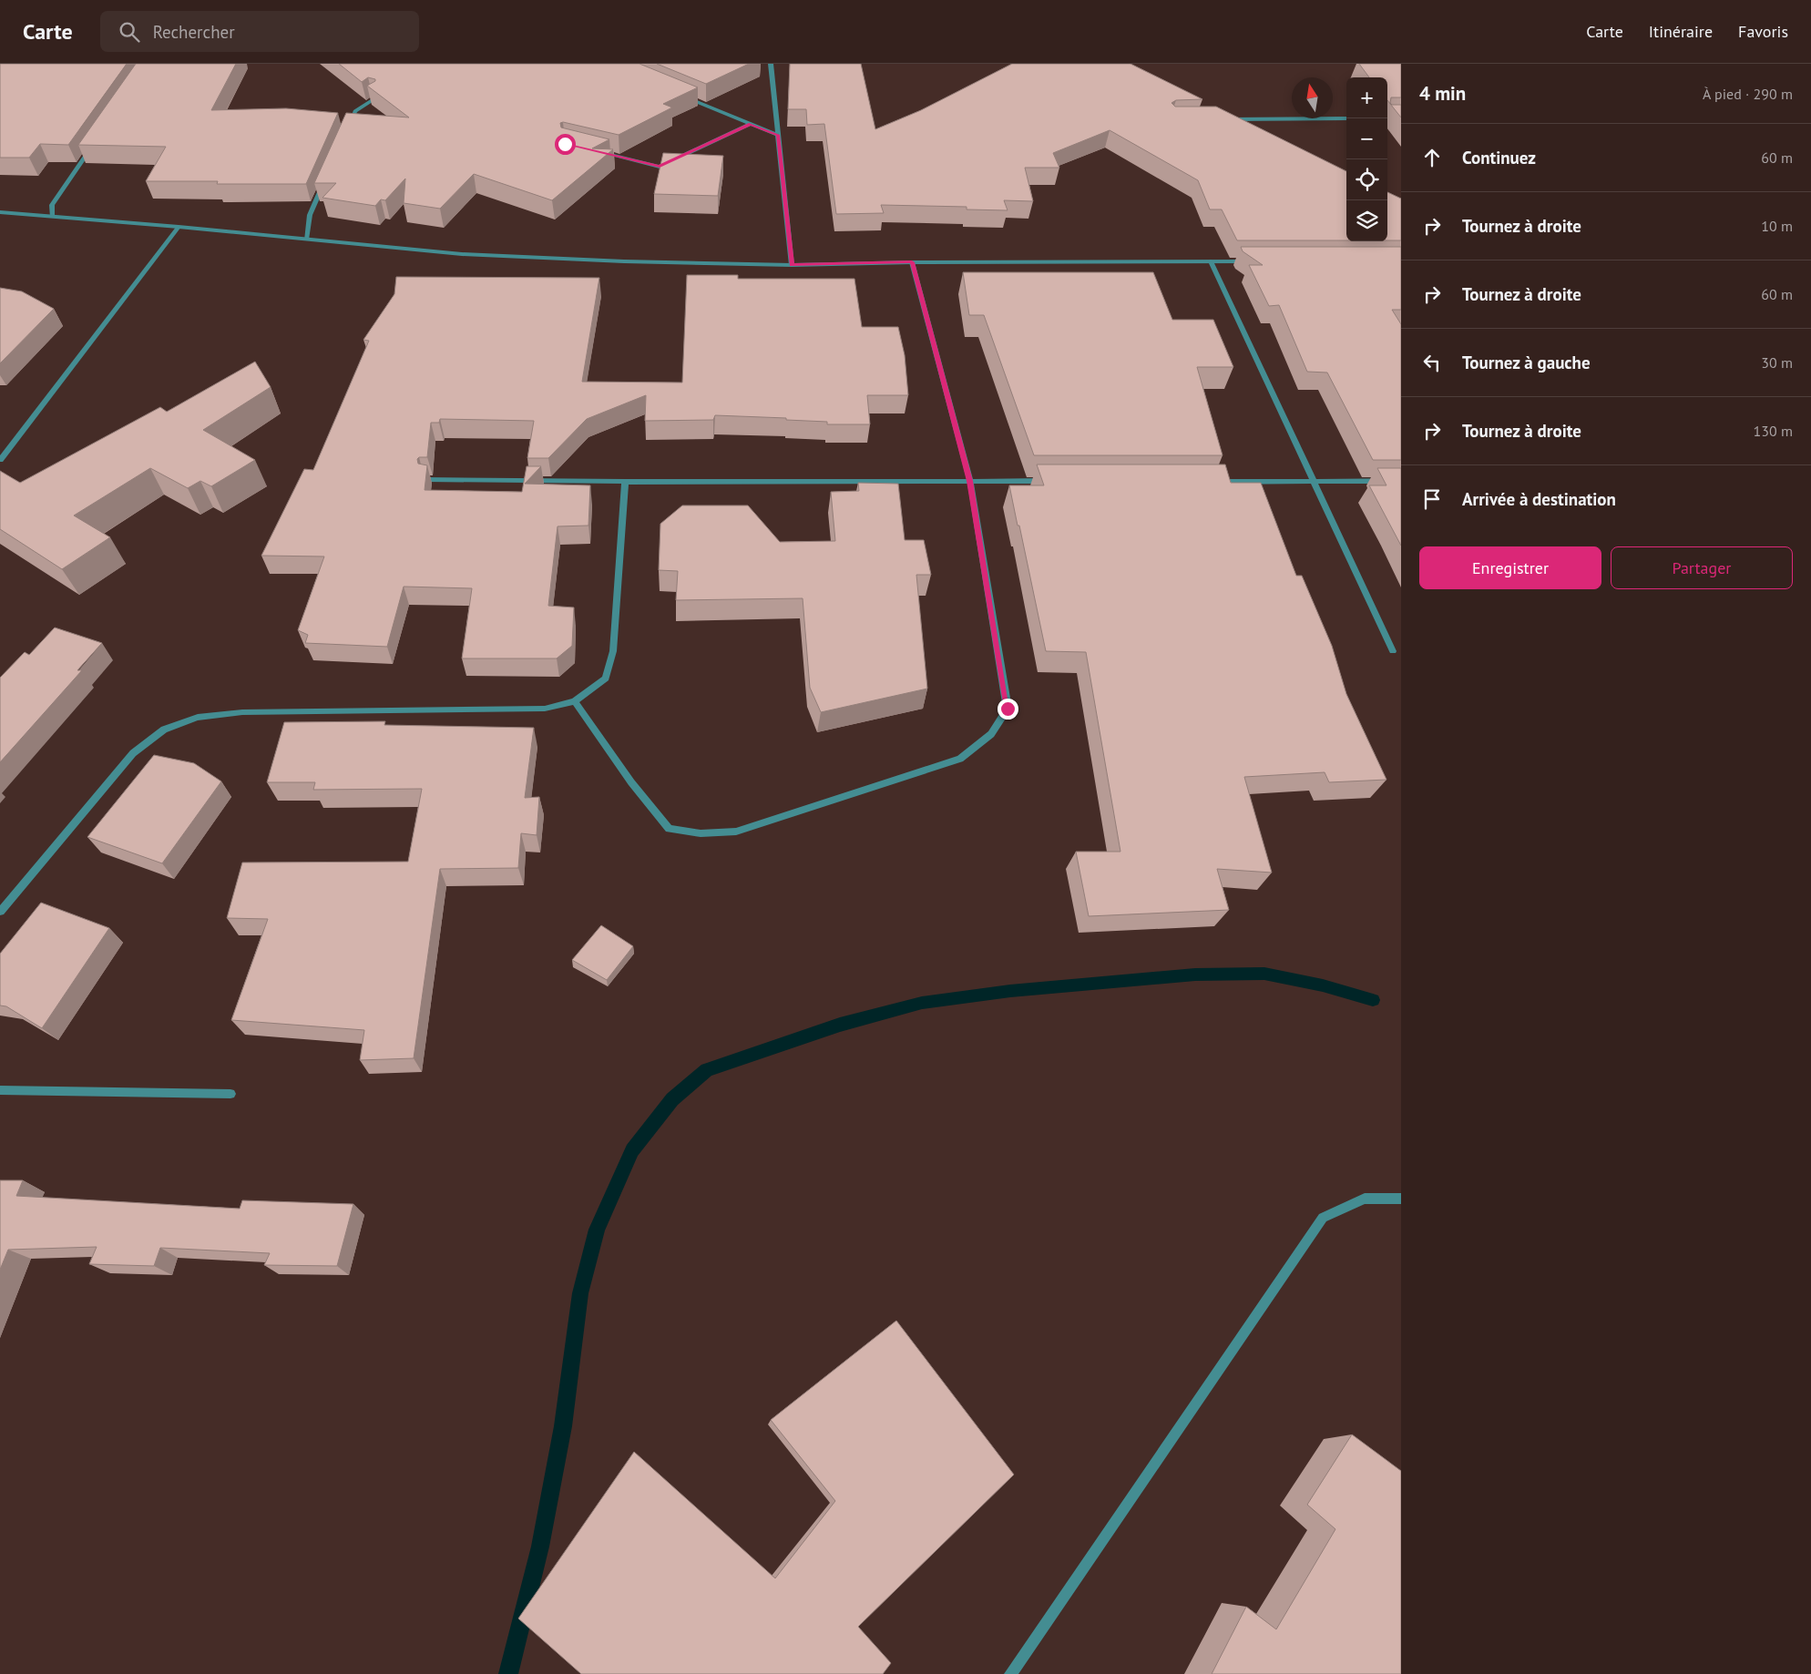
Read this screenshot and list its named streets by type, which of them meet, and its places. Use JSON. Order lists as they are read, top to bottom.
{
  "north": "top",
  "page": {
    "header": "Carte",
    "search": "Rechercher",
    "nav": ["Carte", "Itinéraire", "Favoris"],
    "heading": ["4 min", "À pied · 290 m"],
    "map_buttons": ["+", "−"],
    "list": [
      ["Continuez", "60 m"],
      ["Tournez à droite", "10 m"],
      ["Tournez à droite", "60 m"],
      ["Tournez à gauche", "30 m"],
      ["Tournez à droite", "130 m"],
      "Arrivée à destination"
    ],
    "buttons": ["Enregistrer", "Partager"]
  }
}
